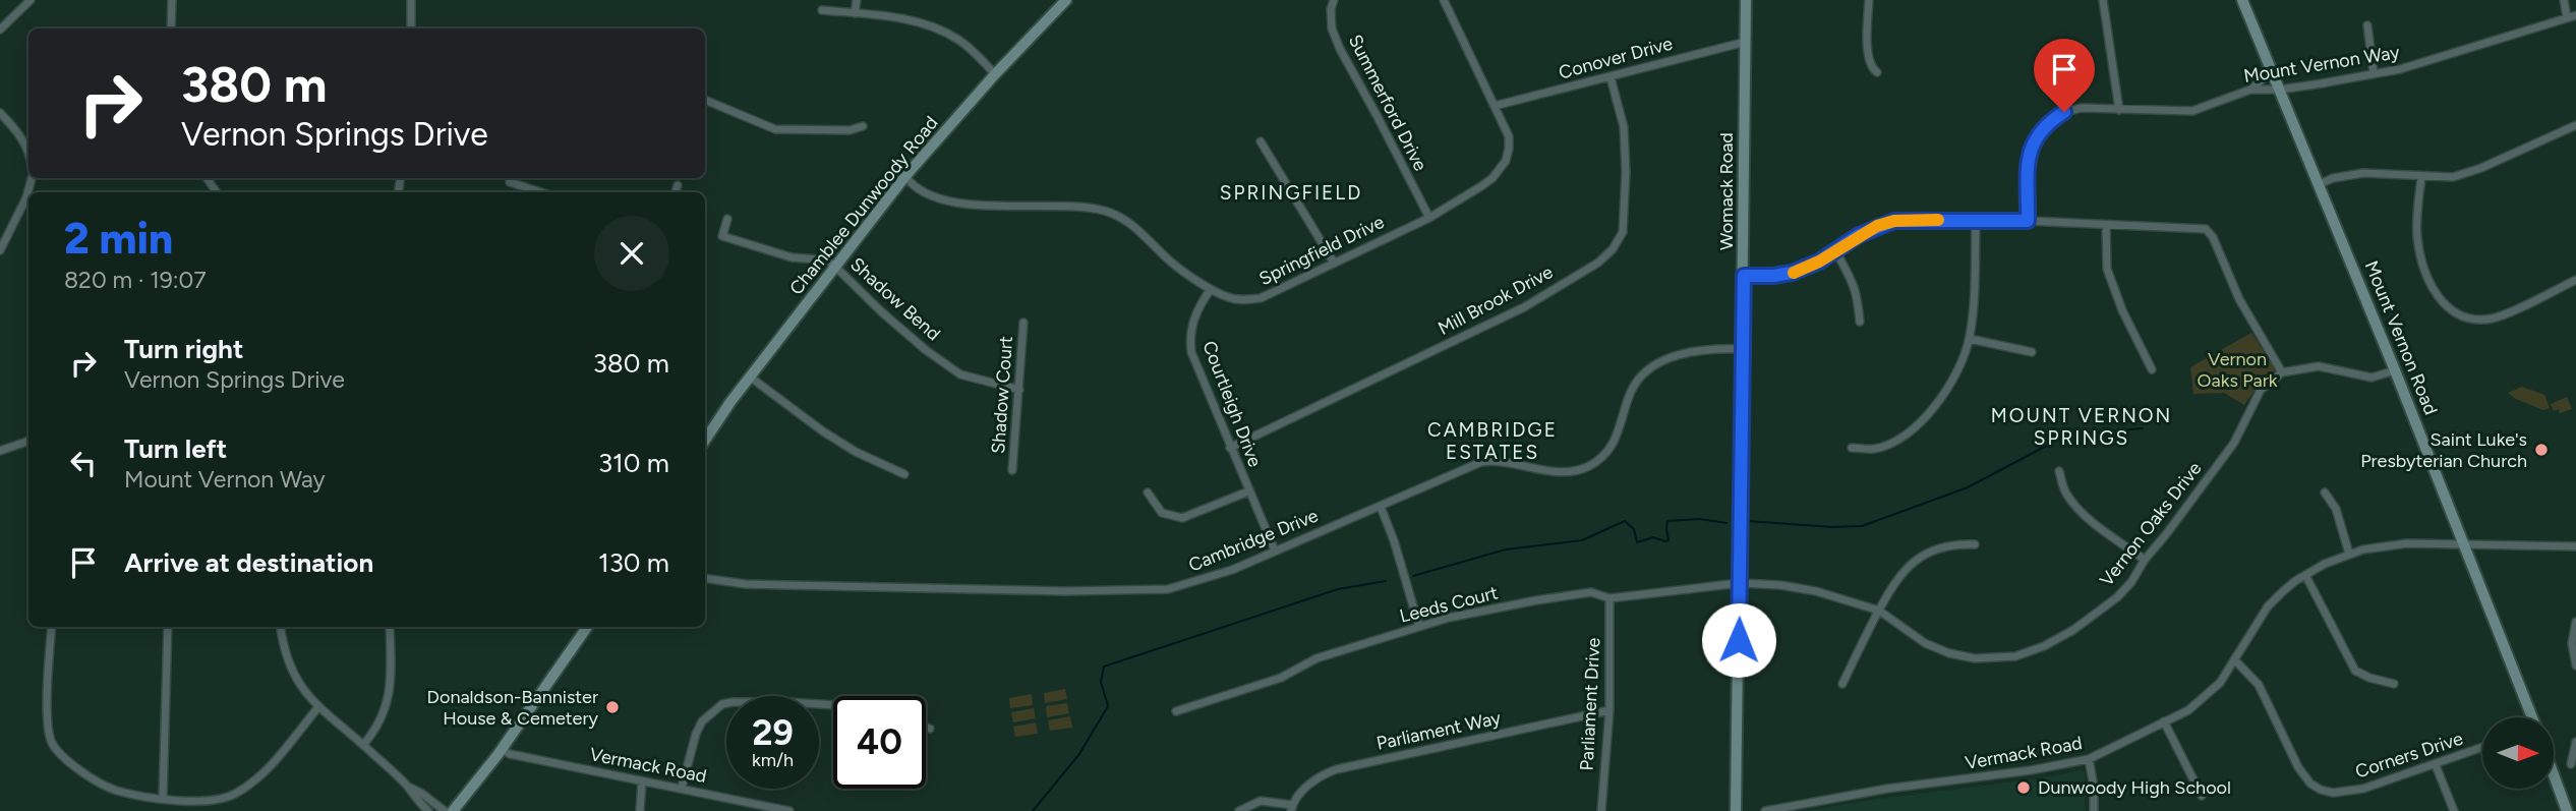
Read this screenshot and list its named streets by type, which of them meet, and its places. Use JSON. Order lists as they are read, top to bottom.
{
  "streets": {
    "street": [
      "Conover Drive",
      "Mount Vernon Way",
      "Summerford Drive",
      "Womack Road",
      "Chamblee Dunwoody Road",
      "Springfield Drive",
      "Shadow Bend",
      "Mill Brook Drive",
      "Mount Vernon Road",
      "Shadow Court",
      "Courtleigh Drive",
      "Vernon Oaks Drive",
      "Cambridge Drive",
      "Leeds Court",
      "Parliament Drive",
      "Parliament Way",
      "Vermack Road",
      "Corners Drive"
    ]
  },
  "crossings": [
    ["Conover Drive", "Womack Road"],
    ["Conover Drive", "Springfield Drive"],
    ["Conover Drive", "Mill Brook Drive"],
    ["Mount Vernon Way", "Mount Vernon Road"],
    ["Summerford Drive", "Springfield Drive"],
    ["Womack Road", "Vernon Oaks Drive"],
    ["Womack Road", "Cambridge Drive"],
    ["Womack Road", "Leeds Court"],
    ["Chamblee Dunwoody Road", "Springfield Drive"],
    ["Chamblee Dunwoody Road", "Shadow Bend"],
    ["Springfield Drive", "Courtleigh Drive"],
    ["Shadow Bend", "Shadow Court"],
    ["Mill Brook Drive", "Courtleigh Drive"],
    ["Mount Vernon Road", "Vermack Road"],
    ["Courtleigh Drive", "Cambridge Drive"],
    ["Vernon Oaks Drive", "Leeds Court"],
    ["Leeds Court", "Parliament Drive"],
    ["Parliament Drive", "Parliament Way"],
    ["Vermack Road", "Corners Drive"]
  ],
  "districts": ["SPRINGFIELD", "MOUNT VERNON SPRINGS", "CAMBRIDGE ESTATES"],
  "parks": ["Vernon Oaks Park"],
  "places": ["Saint Luke's Presbyterian Church", "Donaldson-Bannister House & Cemetery", "Dunwoody High School"],
  "north": "right",
  "page": {
    "turn": ["380 m", "Vernon Springs Drive"],
    "heading": ["2 min", "820 m · 19:07"],
    "list": [
      {
        "name": "Turn right",
        "note": "Vernon Springs Drive",
        "value": "380 m"
      },
      {
        "name": "Turn left",
        "note": "Mount Vernon Way",
        "value": "310 m"
      },
      {
        "name": "Arrive at destination",
        "value": "130 m"
      }
    ],
    "speed": "29 km/h",
    "limit": "40"
  }
}
